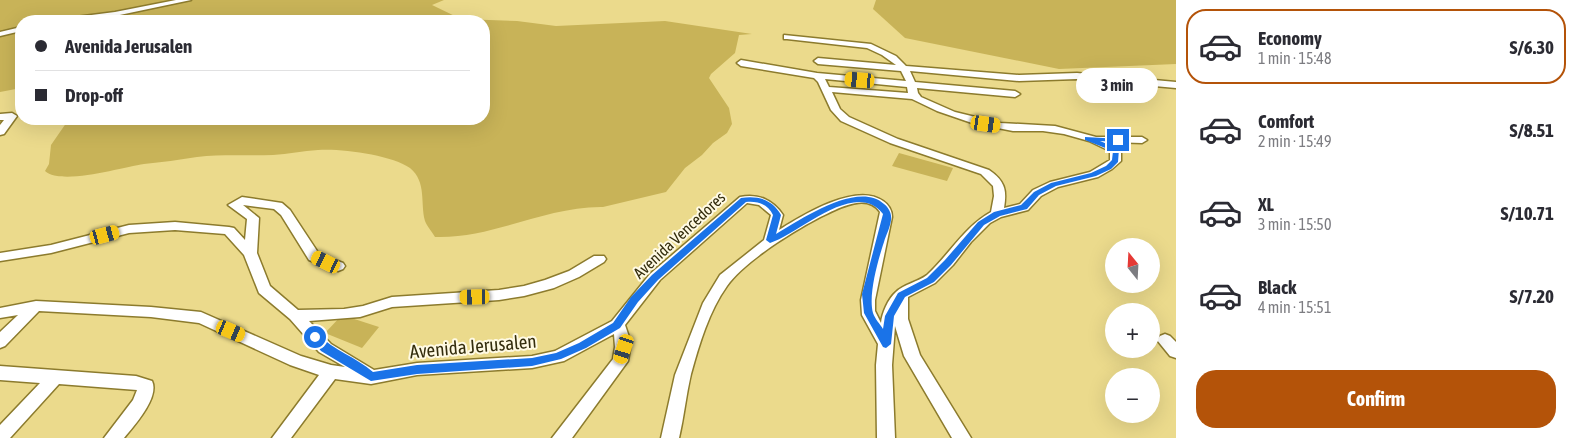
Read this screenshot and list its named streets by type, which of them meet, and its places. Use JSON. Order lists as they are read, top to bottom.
{
  "streets": {
    "street": ["Avenida Vencedores", "Avenida Jerusalen"]
  },
  "crossings": [
    ["Avenida Vencedores", "Avenida Jerusalen"]
  ],
  "north": "top",
  "page": {
    "list": [
      {
        "name": "Economy",
        "note": "1 min · 15:48",
        "value": "S/6.30"
      },
      {
        "name": "Comfort",
        "note": "2 min · 15:49",
        "value": "S/8.51"
      },
      {
        "name": "XL",
        "note": "3 min · 15:50",
        "value": "S/10.71"
      },
      {
        "name": "Black",
        "note": "4 min · 15:51",
        "value": "S/7.20"
      }
    ],
    "banner": ["Avenida Jerusalen", "Drop-off"],
    "bubble": "3 min",
    "map_buttons": ["+", "−"],
    "buttons": "Confirm"
  }
}
